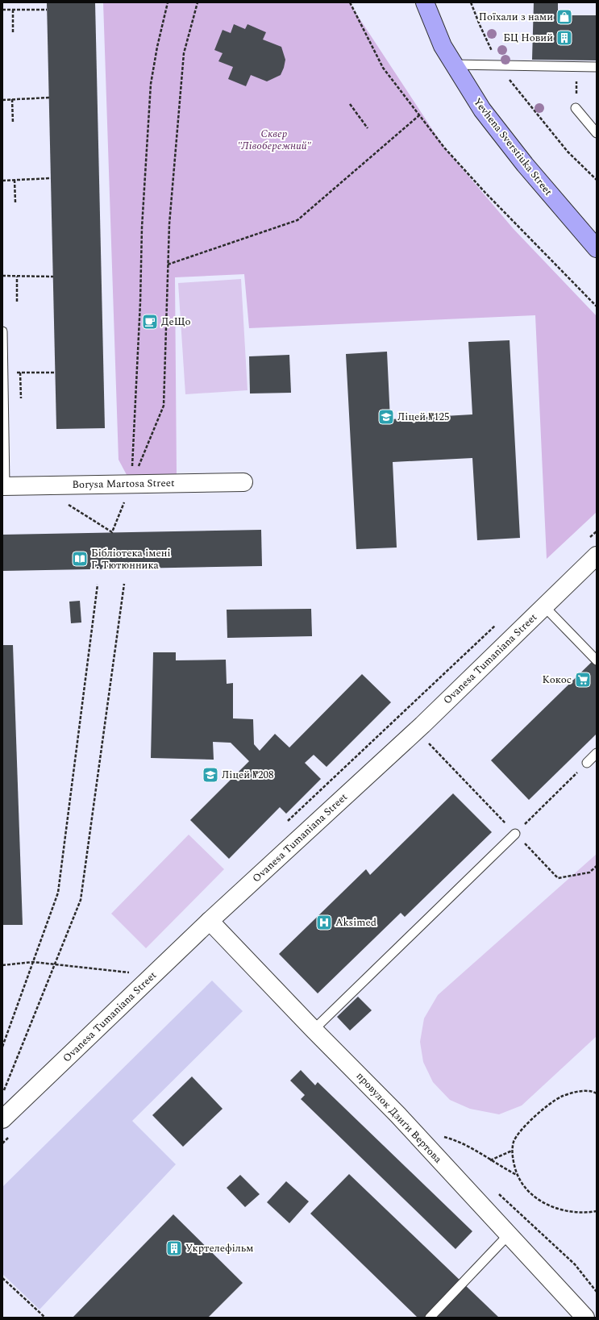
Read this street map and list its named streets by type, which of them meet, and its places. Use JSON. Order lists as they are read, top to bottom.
{
  "streets": {
    "main road": ["Yevhena Sverstiuka Street"],
    "street": ["Borysa Martosa Street", "Ovanesa Tumaniana Street", "провулок Дзиґи Вертова"]
  },
  "crossings": [
    ["Ovanesa Tumaniana Street", "провулок Дзиґи Вертова"]
  ],
  "parks": ["Сквер \"Лівобережний\""],
  "places": {
    "shop": ["Поїхали з нами"],
    "building": ["БЦ Новий", "Укртелефільм"],
    "cafe": ["ДеЩо"],
    "school or university": ["Ліцей №125", "Ліцей №208"],
    "library": ["Бібліотека імені Г. Тютюнника"],
    "supermarket": ["Кокос"],
    "hospital": ["Aksimed"]
  }
}
